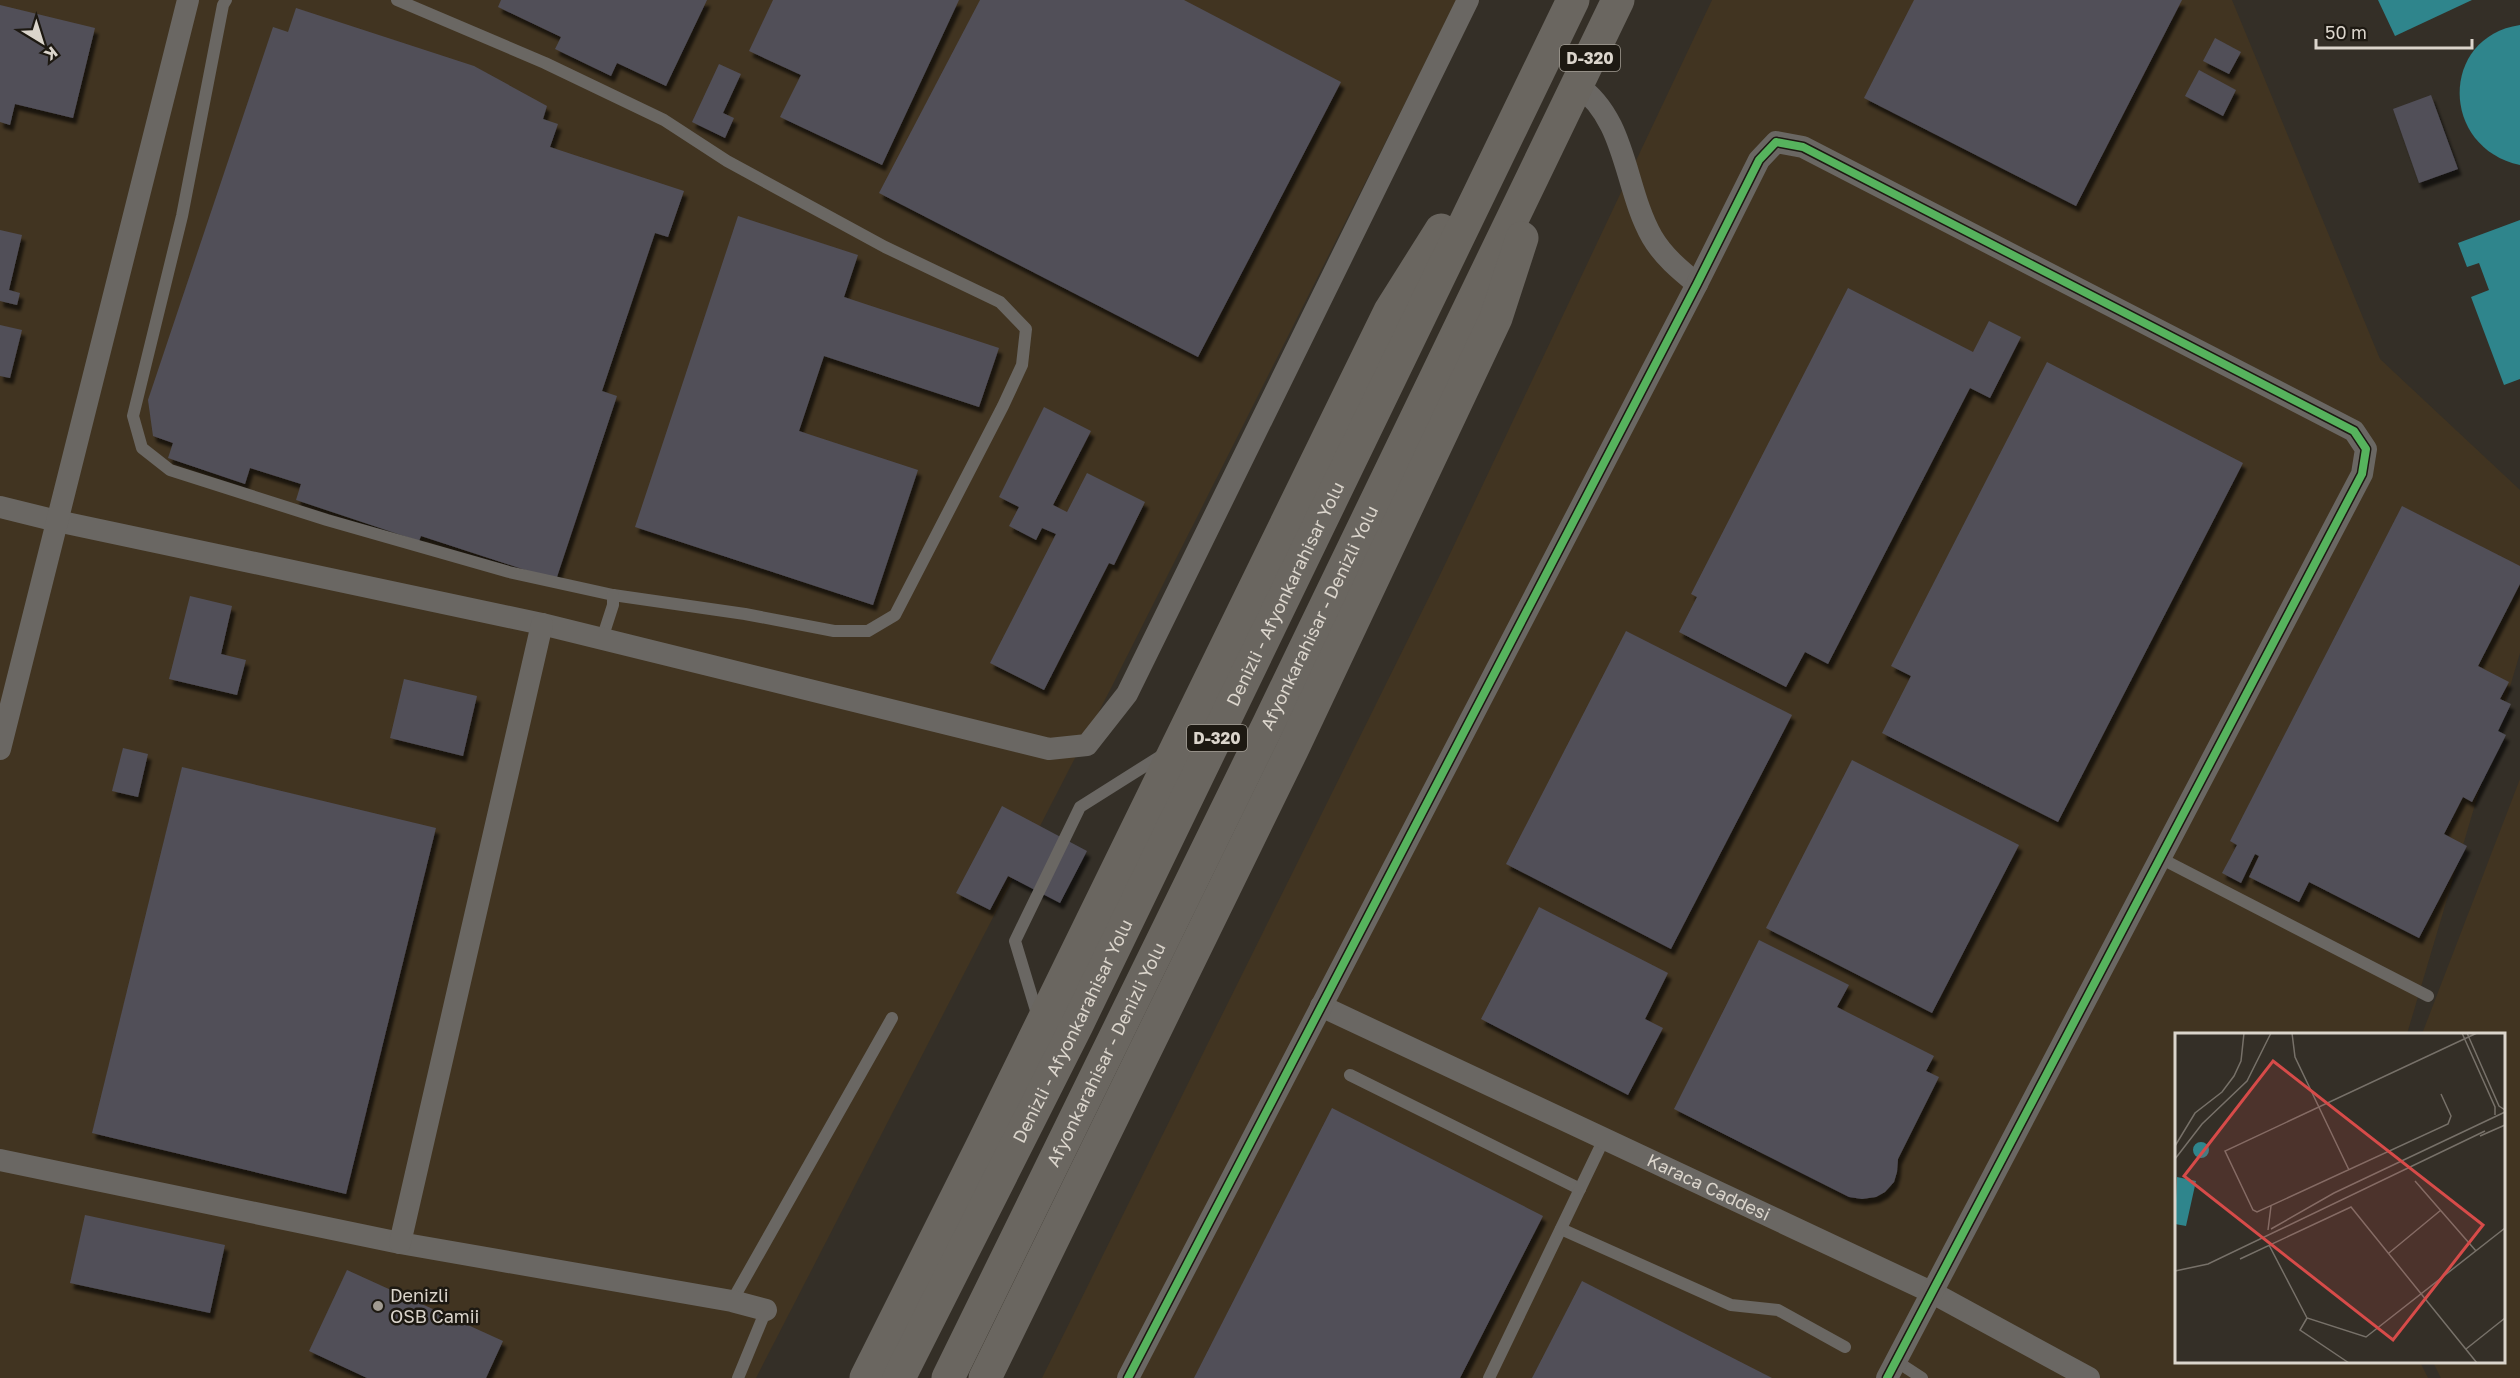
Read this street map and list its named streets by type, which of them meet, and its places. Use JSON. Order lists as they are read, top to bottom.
{
  "streets": {
    "highway": ["D-320", "Denizli - Afyonkarahisar Yolu", "Afyonkarahisar - Denizli Yolu"],
    "street": ["Karaca Caddesi"]
  },
  "crossings": [
    ["D-320", "Afyonkarahisar - Denizli Yolu"]
  ],
  "places": ["Denizli OSB Camii"],
  "scale_bar": "50 m",
  "north": "bottom right"
}
